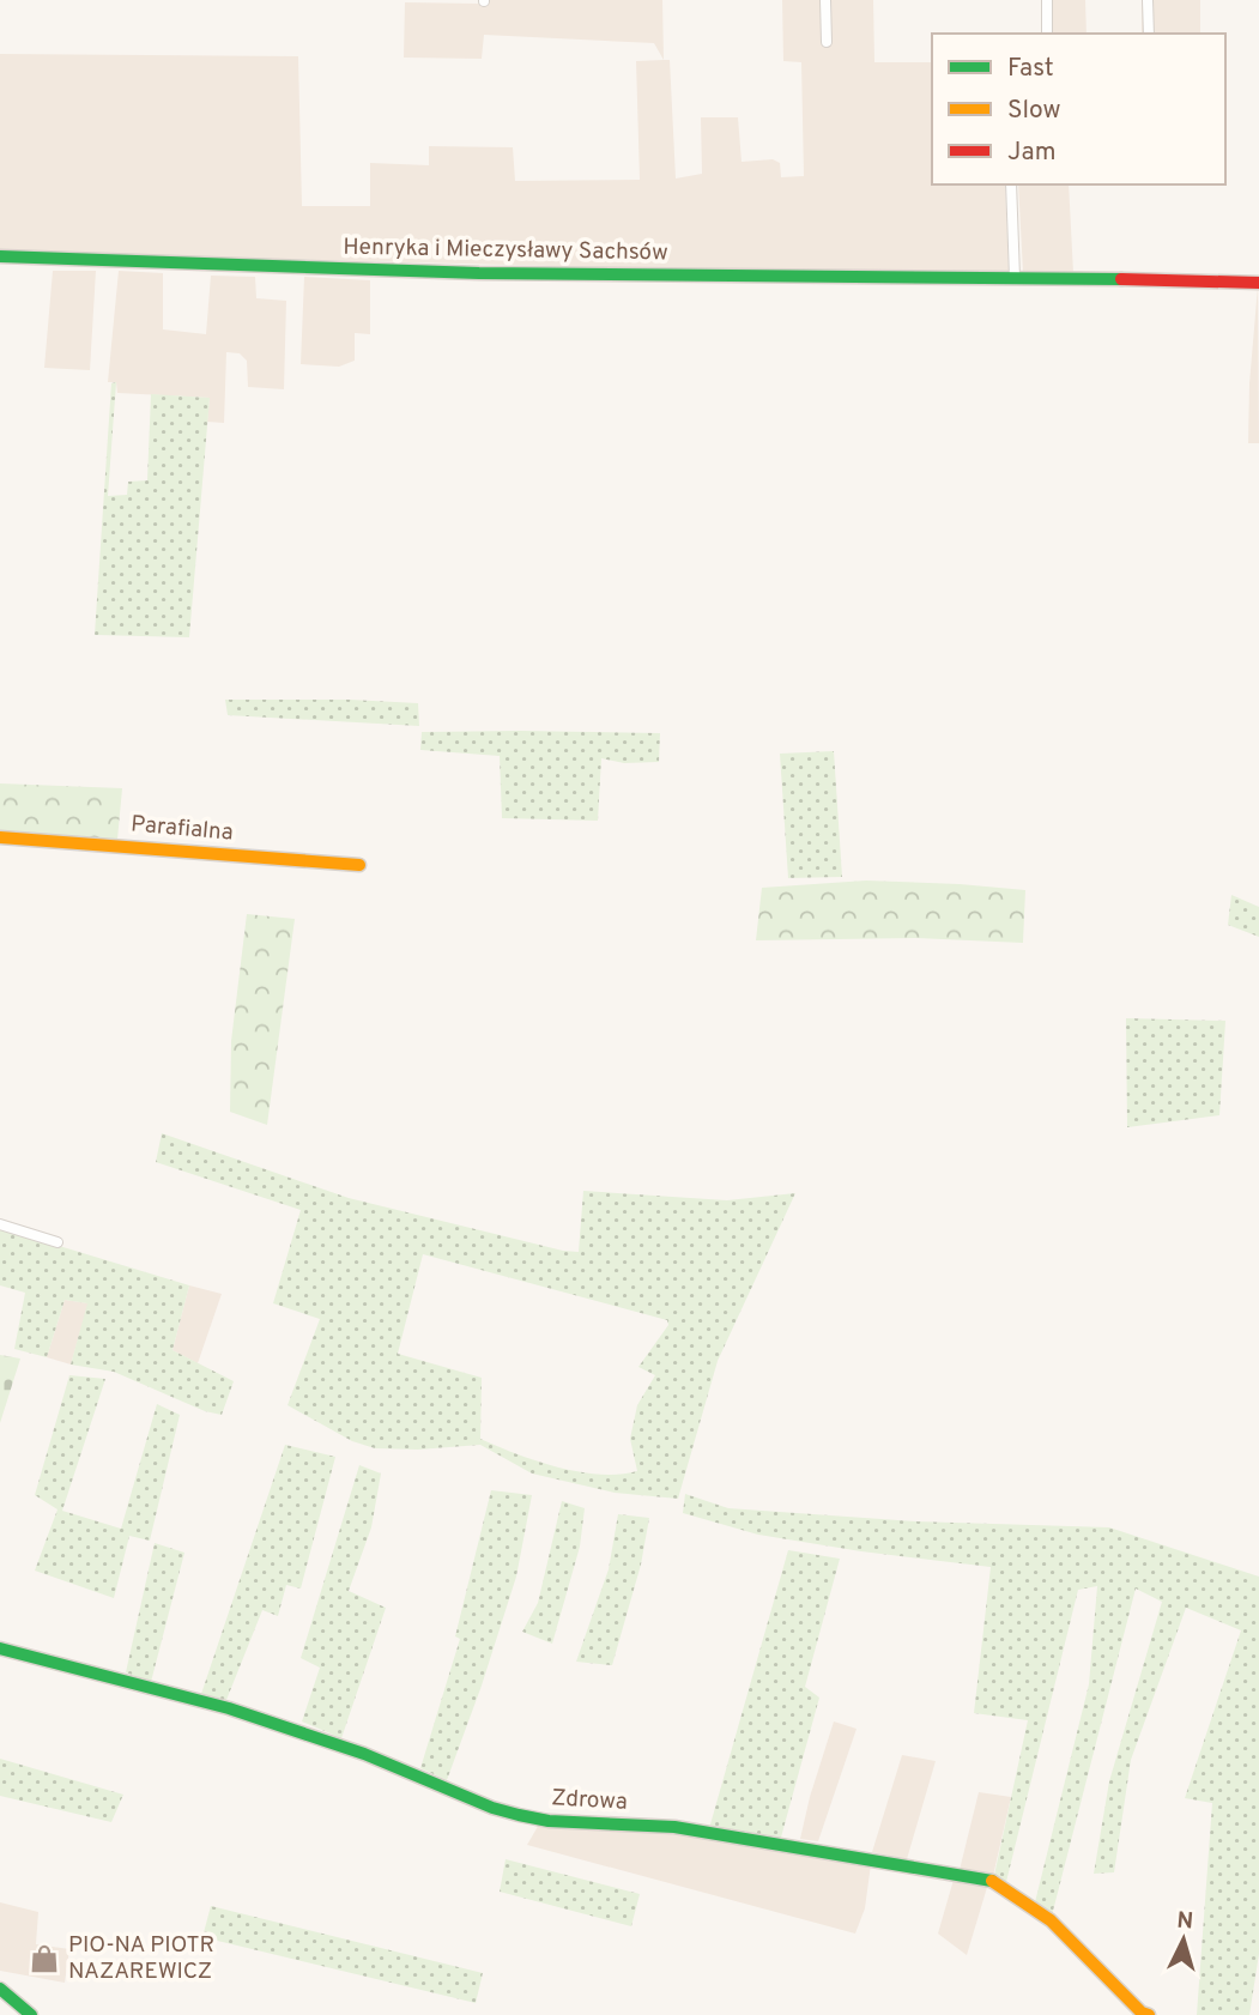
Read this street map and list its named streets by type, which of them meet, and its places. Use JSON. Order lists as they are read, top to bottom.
{
  "streets": {
    "street": ["Henryka i Mieczysławy Sachsów", "Parafialna", "Zdrowa"]
  },
  "places": {
    "shop": ["PIO-NA PIOTR NAZAREWICZ"]
  },
  "legend": ["Fast", "Slow", "Jam"],
  "north": "top"
}
